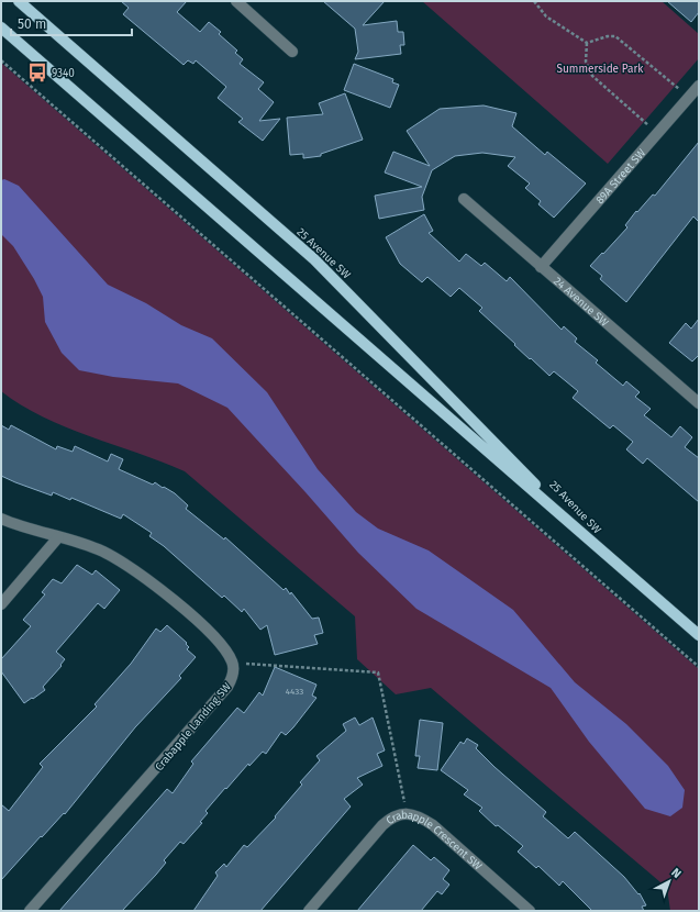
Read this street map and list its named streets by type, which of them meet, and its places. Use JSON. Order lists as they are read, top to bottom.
{
  "streets": {
    "main road": ["25 Avenue SW"],
    "street": [
      "89A Street SW",
      "24 Avenue SW",
      "Crabapple Landing SW",
      "Crabapple Crescent SW"
    ]
  },
  "crossings": [
    ["89A Street SW", "24 Avenue SW"]
  ],
  "parks": ["Summerside Park"],
  "places": {
    "bus stop": ["9340"]
  },
  "house_numbers": ["4433"],
  "scale_bar": "50 m",
  "north": "top right"
}
